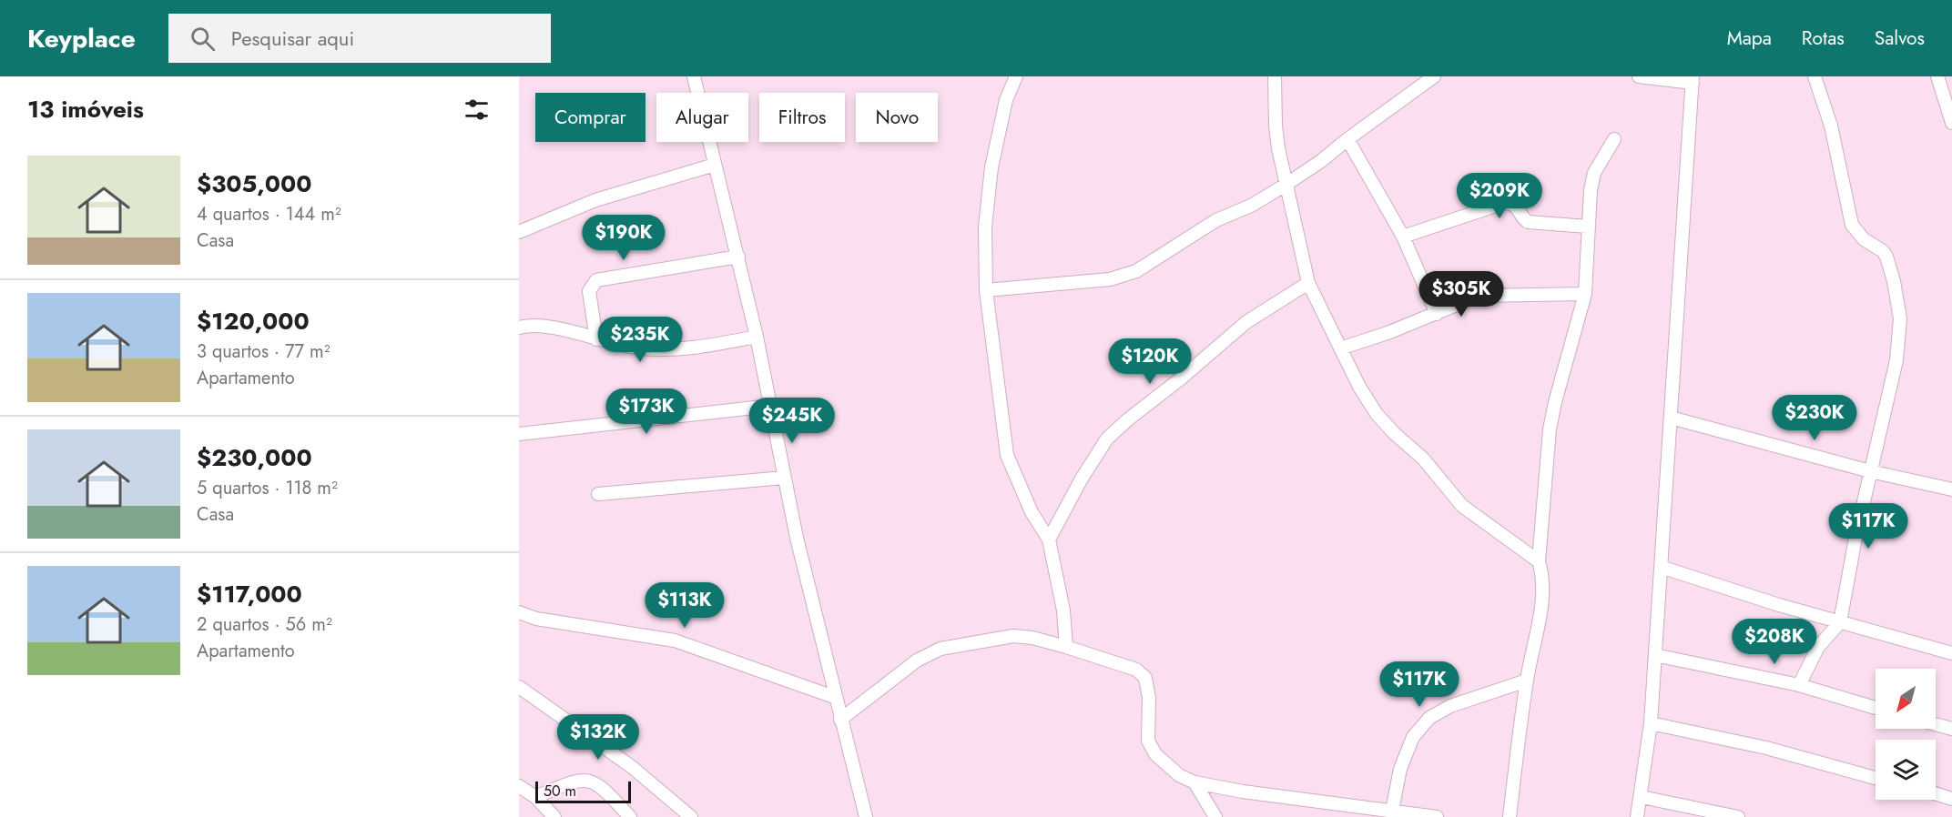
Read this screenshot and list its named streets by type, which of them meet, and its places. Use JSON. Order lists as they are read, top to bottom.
{
  "scale_bar": "50 m",
  "north": "bottom left",
  "page": {
    "header": "Keyplace",
    "search": "Pesquisar aqui",
    "nav": ["Mapa", "Rotas", "Salvos"],
    "heading": "13 imóveis",
    "chip": [
      "Comprar",
      "Alugar",
      "Filtros",
      "Novo"
    ],
    "list": [
      {
        "name": "$305,000",
        "note": "4 quartos · 144 m² · Casa"
      },
      {
        "name": "$120,000",
        "note": "3 quartos · 77 m² · Apartamento"
      },
      {
        "name": "$230,000",
        "note": "5 quartos · 118 m² · Casa"
      },
      {
        "name": "$117,000",
        "note": "2 quartos · 56 m² · Apartamento"
      }
    ],
    "price": [
      "$209K",
      "$190K",
      "$305K",
      "$235K",
      "$120K",
      "$173K",
      "$230K",
      "$245K",
      "$117K",
      "$113K",
      "$208K",
      "$117K",
      "$132K"
    ],
    "scale": "50 m"
  }
}
